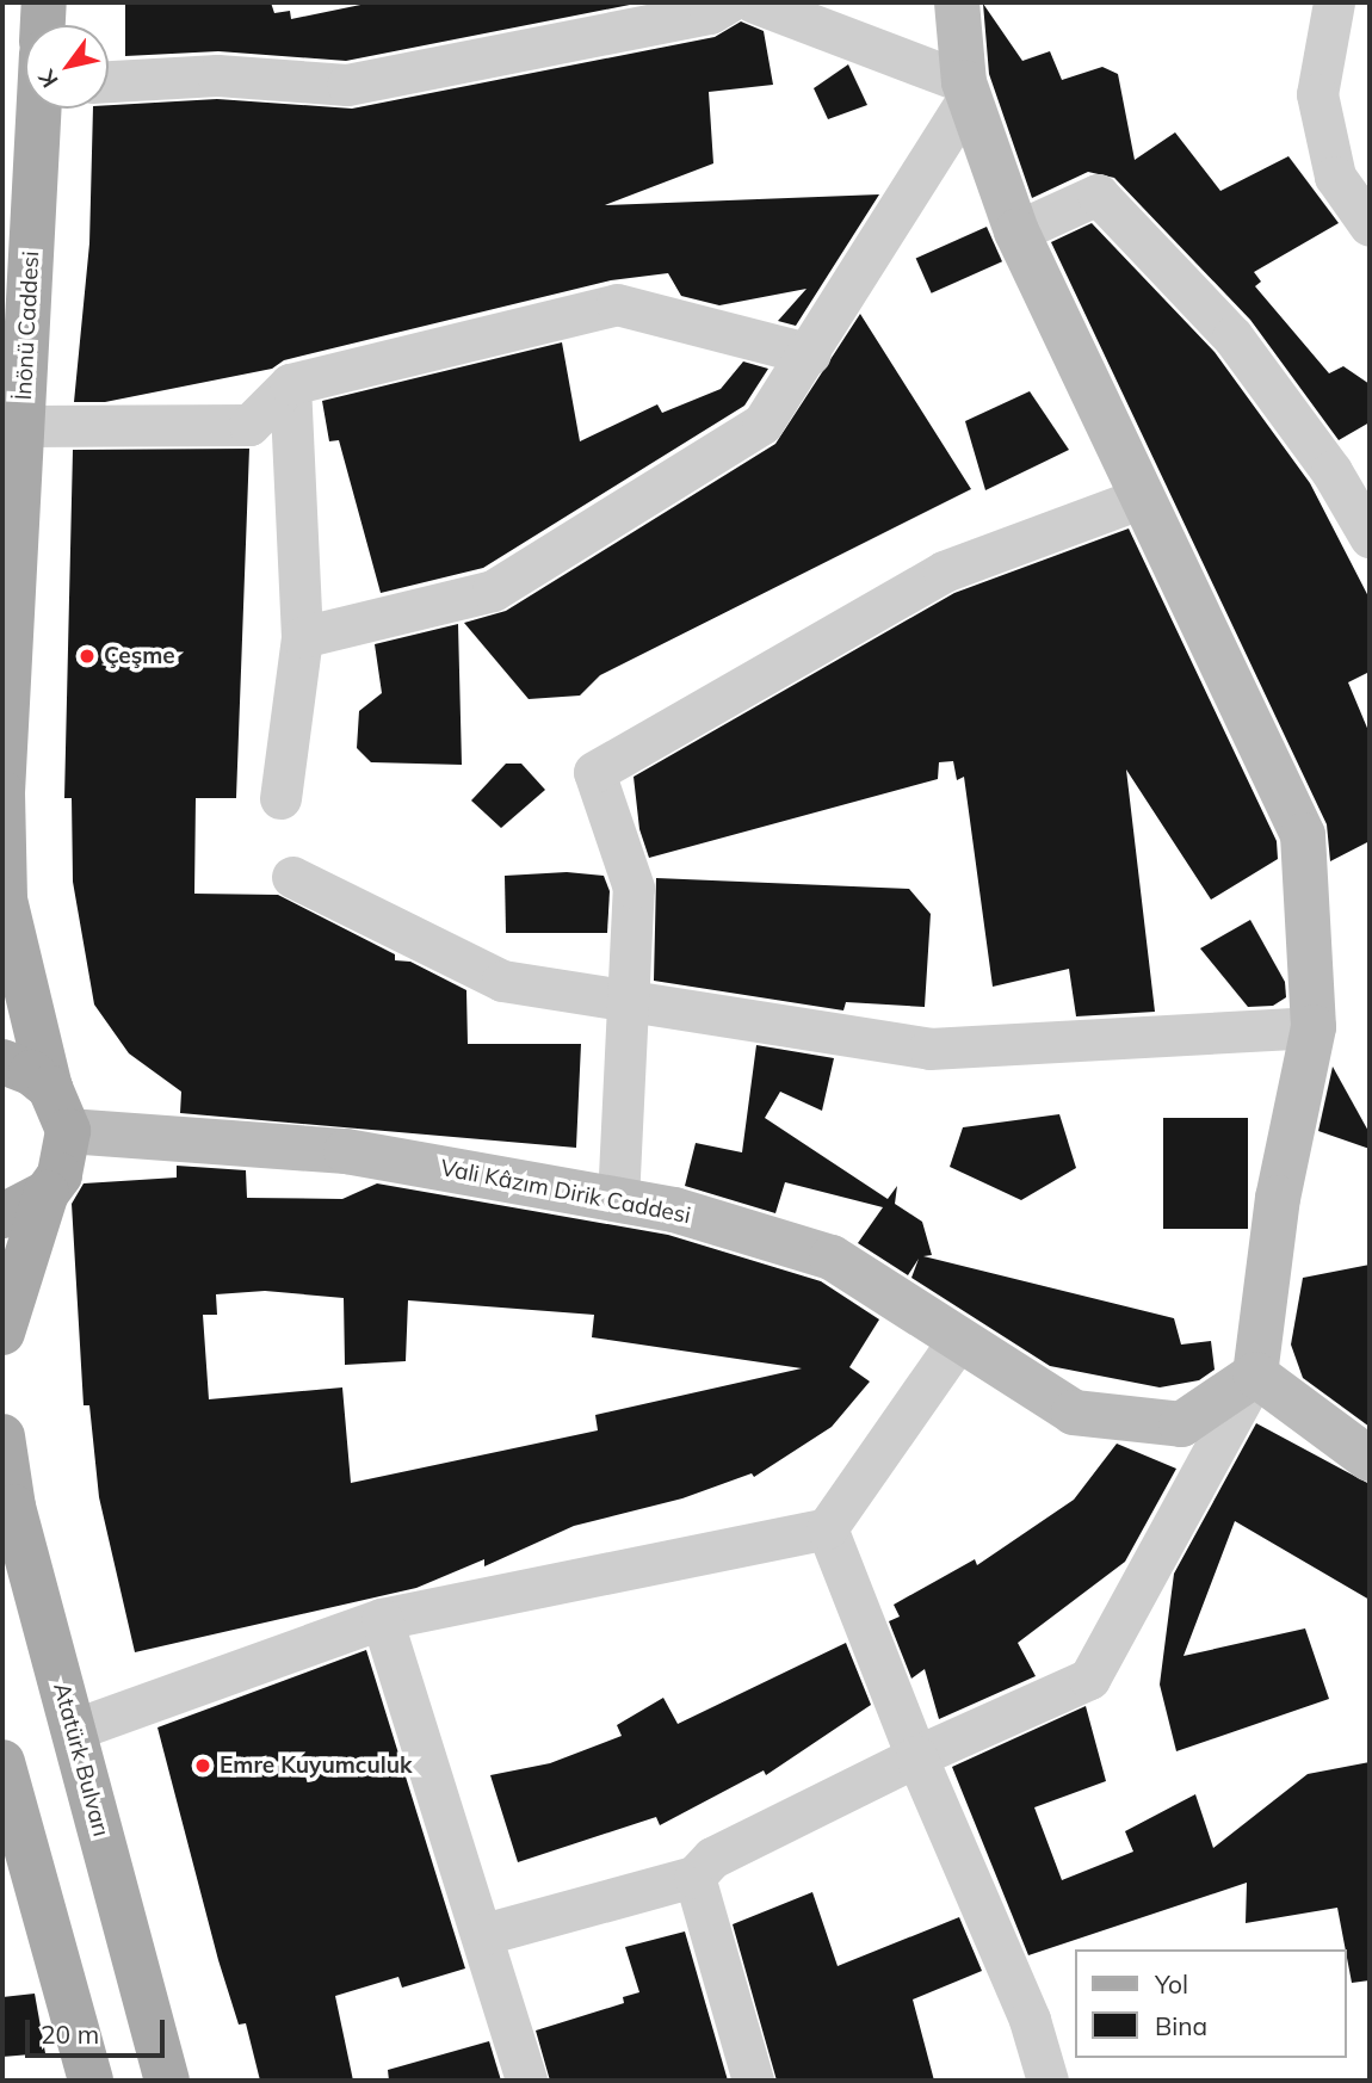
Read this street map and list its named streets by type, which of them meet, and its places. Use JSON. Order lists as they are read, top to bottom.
{
  "streets": {
    "main road": ["İnönü Caddesi", "Atatürk Bulvarı"],
    "street": ["Vali Kâzım Dirik Caddesi"]
  },
  "crossings": [
    ["İnönü Caddesi", "Vali Kâzım Dirik Caddesi"]
  ],
  "places": ["Çeşme", "Emre Kuyumculuk"],
  "legend": ["Yol", "Bina"],
  "scale_bar": "20 m",
  "north": "bottom left"
}
